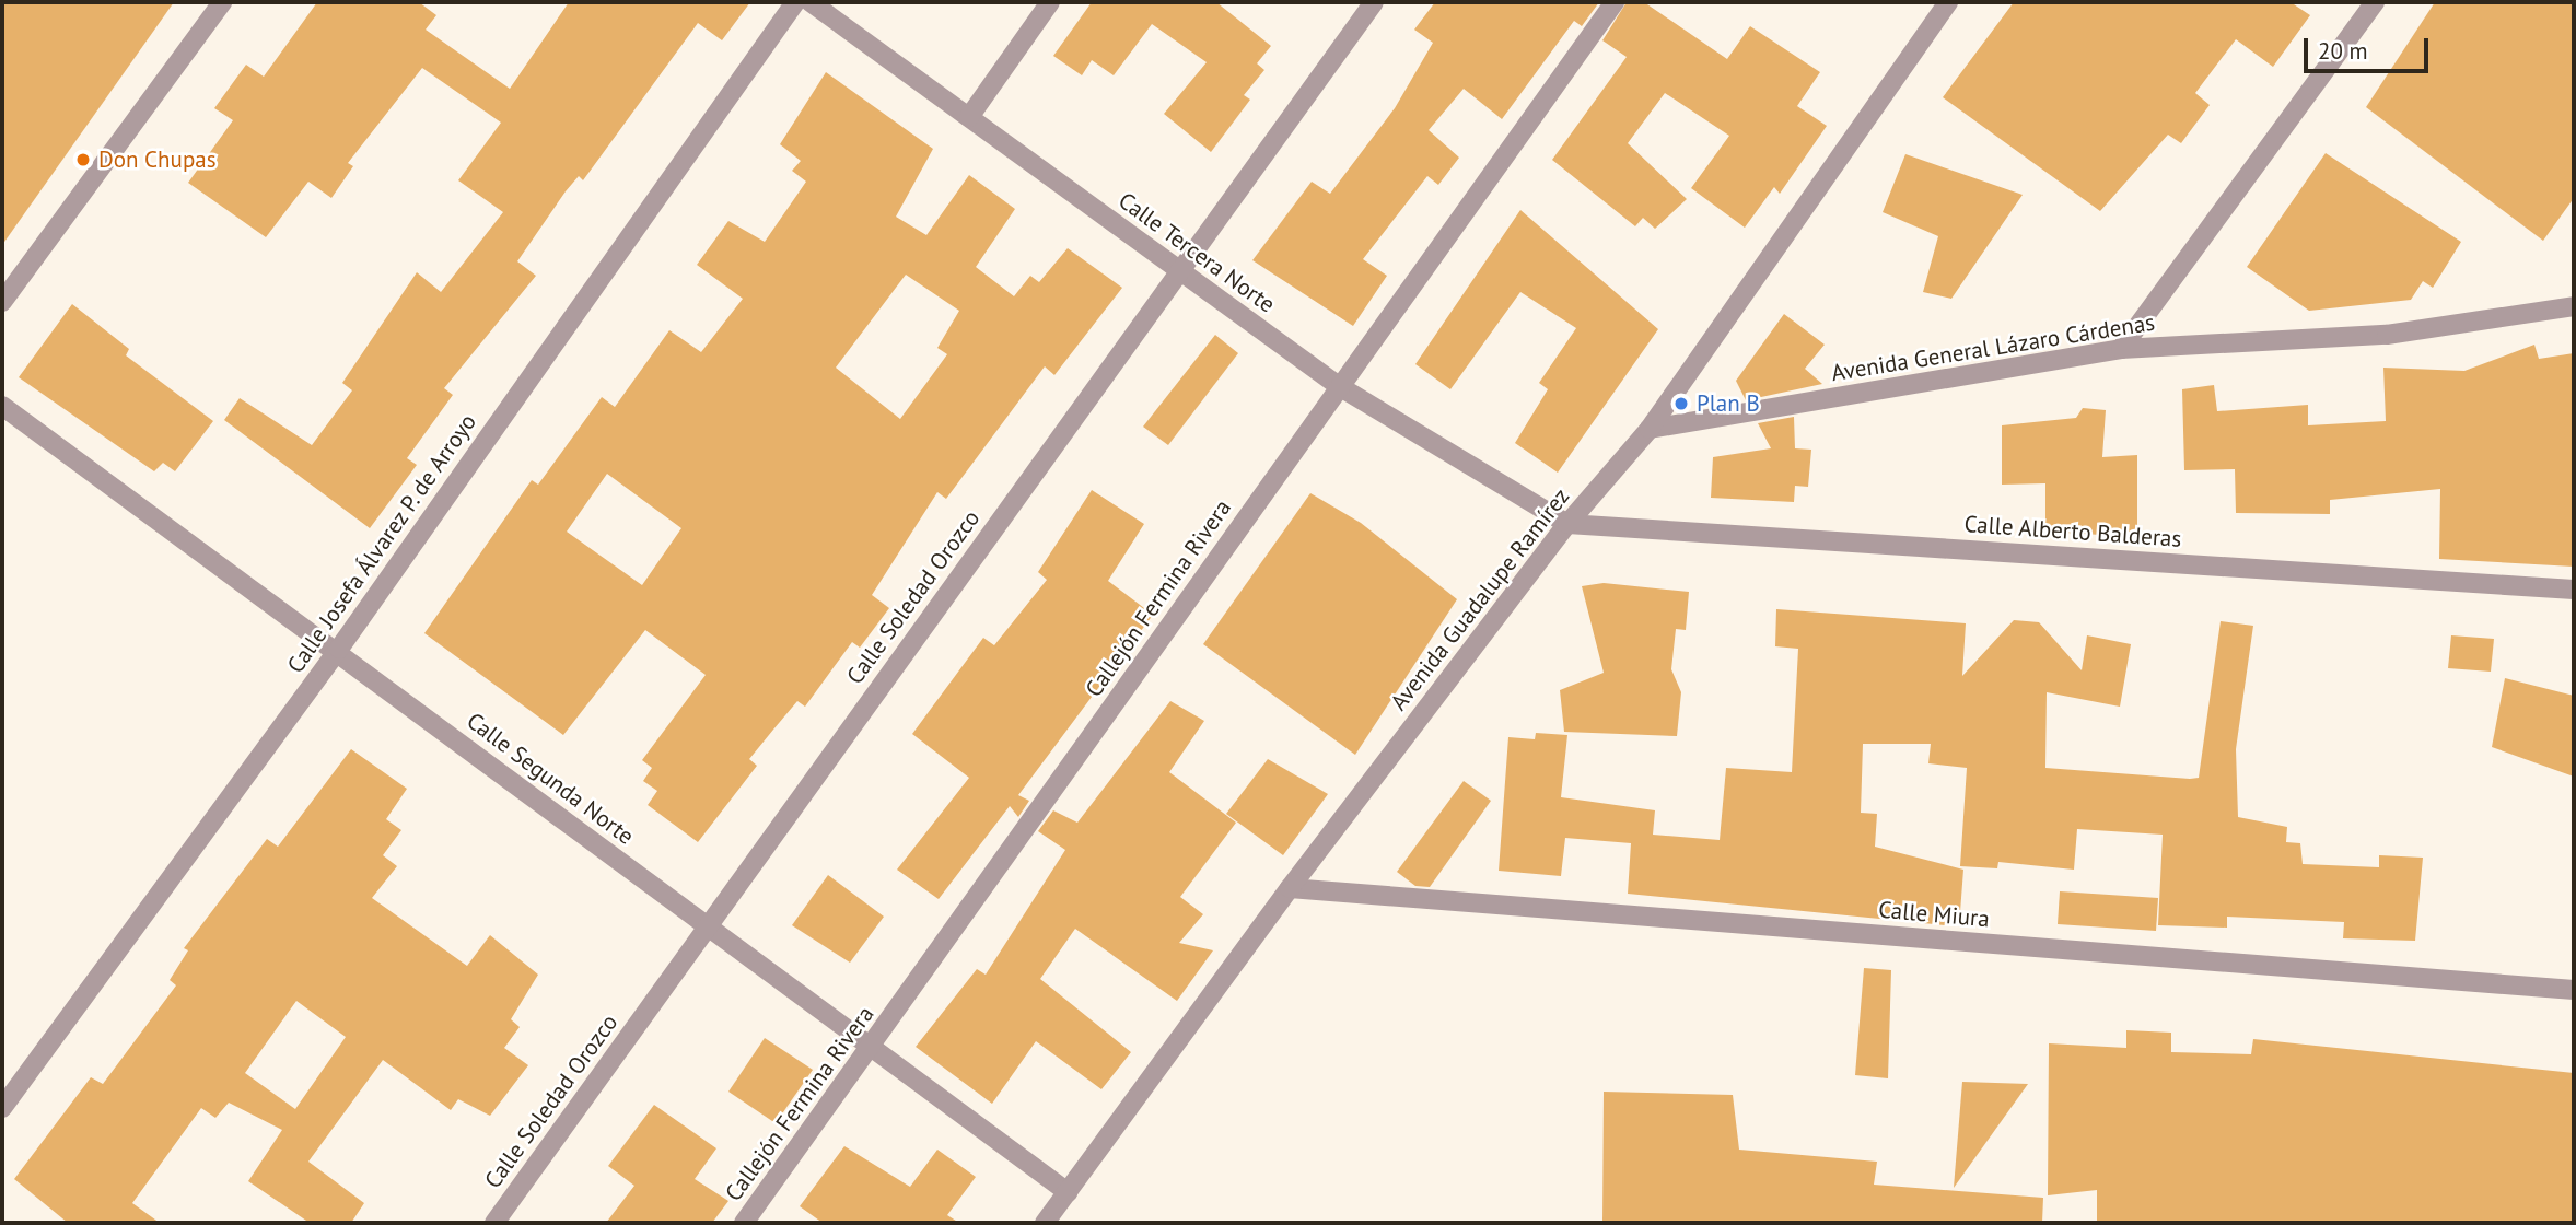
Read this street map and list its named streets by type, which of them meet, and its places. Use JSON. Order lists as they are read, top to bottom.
{
  "streets": {
    "street": [
      "Calle Tercera Norte",
      "Avenida General Lázaro Cárdenas",
      "Calle Alberto Balderas",
      "Calle Josefa Álvarez P. de Arroyo",
      "Calle Soledad Orozco",
      "Callejón Fermina Rivera",
      "Avenida Guadalupe Ramírez",
      "Calle Segunda Norte",
      "Calle Miura"
    ]
  },
  "crossings": [
    ["Calle Tercera Norte", "Calle Alberto Balderas"],
    ["Calle Tercera Norte", "Calle Soledad Orozco"],
    ["Calle Tercera Norte", "Callejón Fermina Rivera"],
    ["Calle Tercera Norte", "Avenida Guadalupe Ramírez"],
    ["Avenida General Lázaro Cárdenas", "Avenida Guadalupe Ramírez"],
    ["Calle Alberto Balderas", "Avenida Guadalupe Ramírez"],
    ["Calle Josefa Álvarez P. de Arroyo", "Calle Segunda Norte"],
    ["Calle Soledad Orozco", "Calle Segunda Norte"],
    ["Callejón Fermina Rivera", "Calle Segunda Norte"],
    ["Avenida Guadalupe Ramírez", "Calle Segunda Norte"],
    ["Avenida Guadalupe Ramírez", "Calle Miura"]
  ],
  "places": ["Don Chupas", "Plan B"],
  "scale_bar": "20 m"
}
